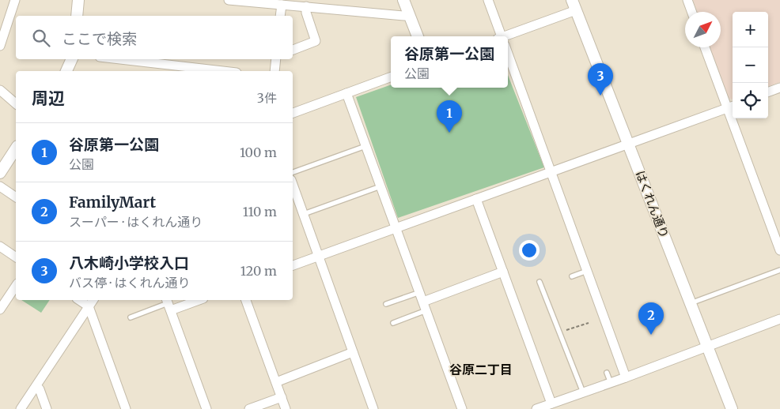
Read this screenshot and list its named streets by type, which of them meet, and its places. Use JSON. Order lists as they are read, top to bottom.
{
  "streets": {
    "street": ["はくれん通り"]
  },
  "districts": ["谷原二丁目"],
  "north": "top right",
  "page": {
    "map_buttons": ["+", "−"],
    "search": "ここで検索",
    "popup": ["谷原第一公園", "公園"],
    "pins": ["3", "1", "2"],
    "heading": ["周辺", "3件"],
    "list": [
      {
        "mark": "1",
        "name": "谷原第一公園",
        "note": "公園",
        "value": "100 m"
      },
      {
        "mark": "2",
        "name": "FamilyMart",
        "note": "スーパー · はくれん通り",
        "value": "110 m"
      },
      {
        "mark": "3",
        "name": "八木崎小学校入口",
        "note": "バス停 · はくれん通り",
        "value": "120 m"
      }
    ]
  }
}
